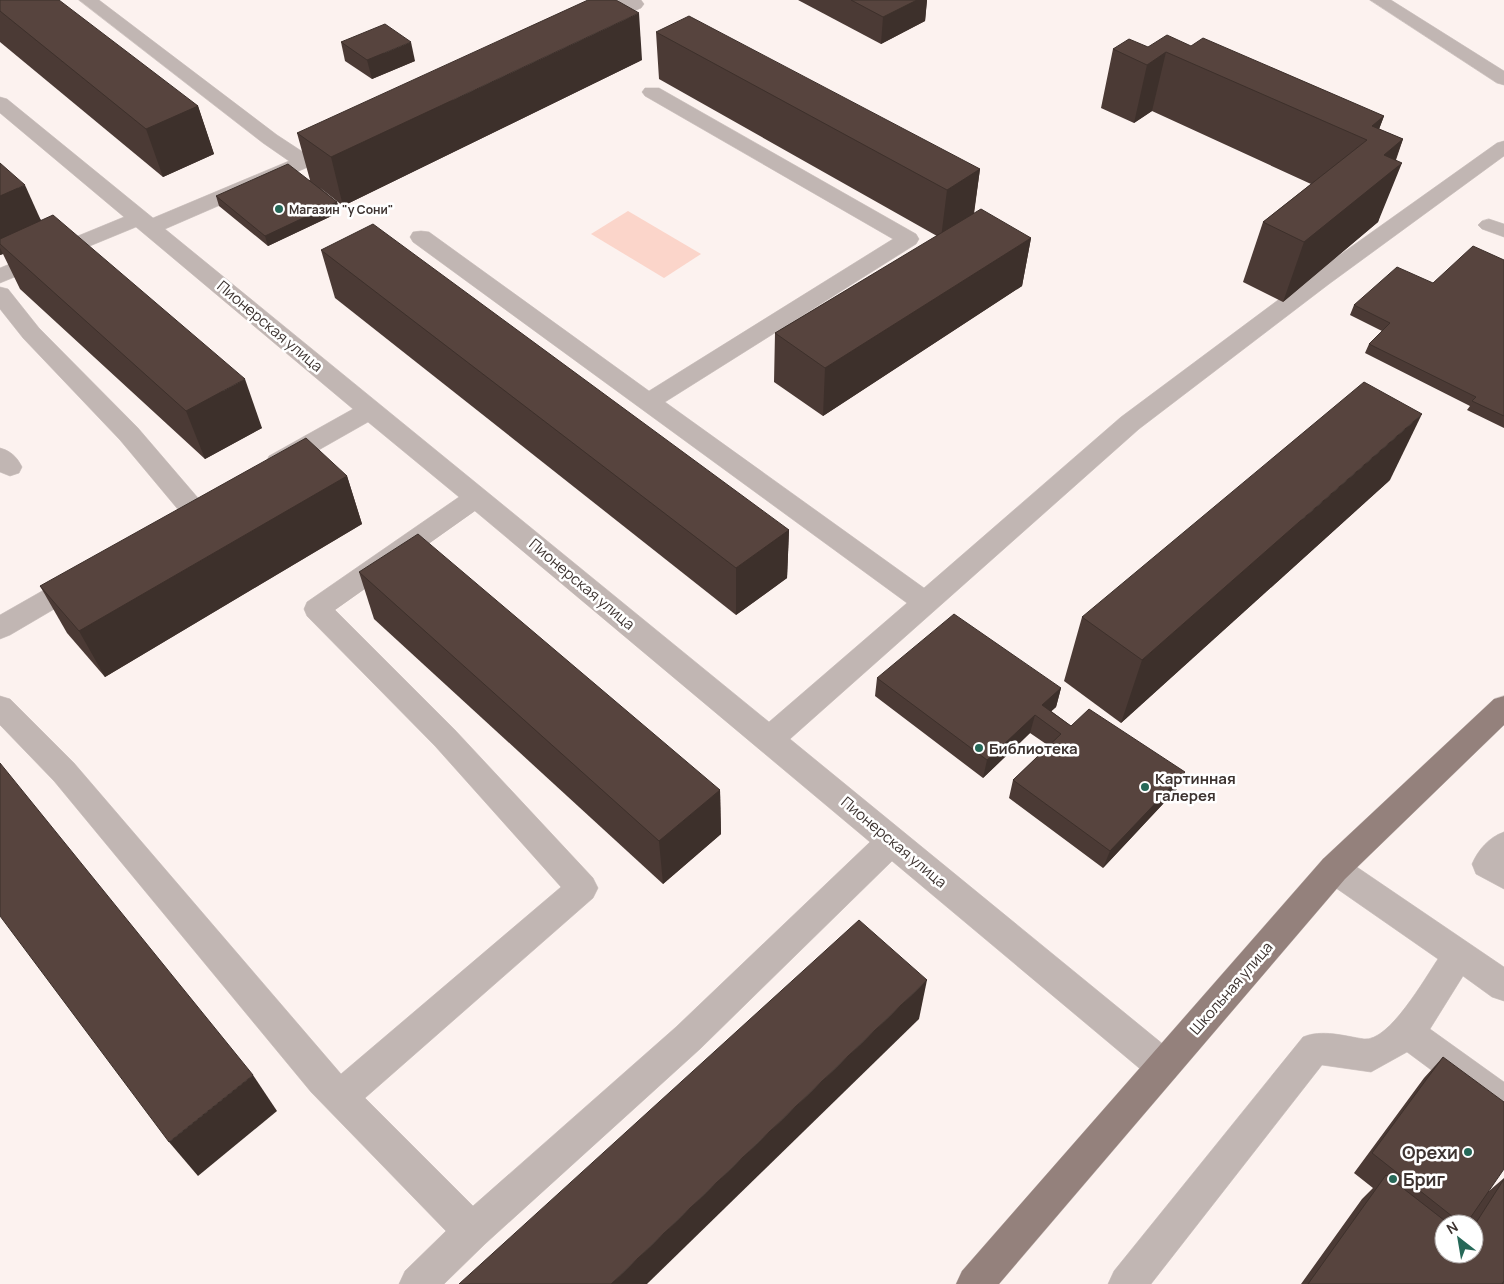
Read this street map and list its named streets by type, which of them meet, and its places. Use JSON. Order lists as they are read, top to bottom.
{
  "streets": {
    "main road": ["Школьная улица"],
    "street": ["Пионерская улица"]
  },
  "crossings": [
    ["Пионерская улица", "Школьная улица"]
  ],
  "places": [
    "Магазин \"у Сони\"",
    "Библиотека",
    "Картинная галерея",
    "Орехи",
    "Бриг"
  ],
  "north": "top left"
}
